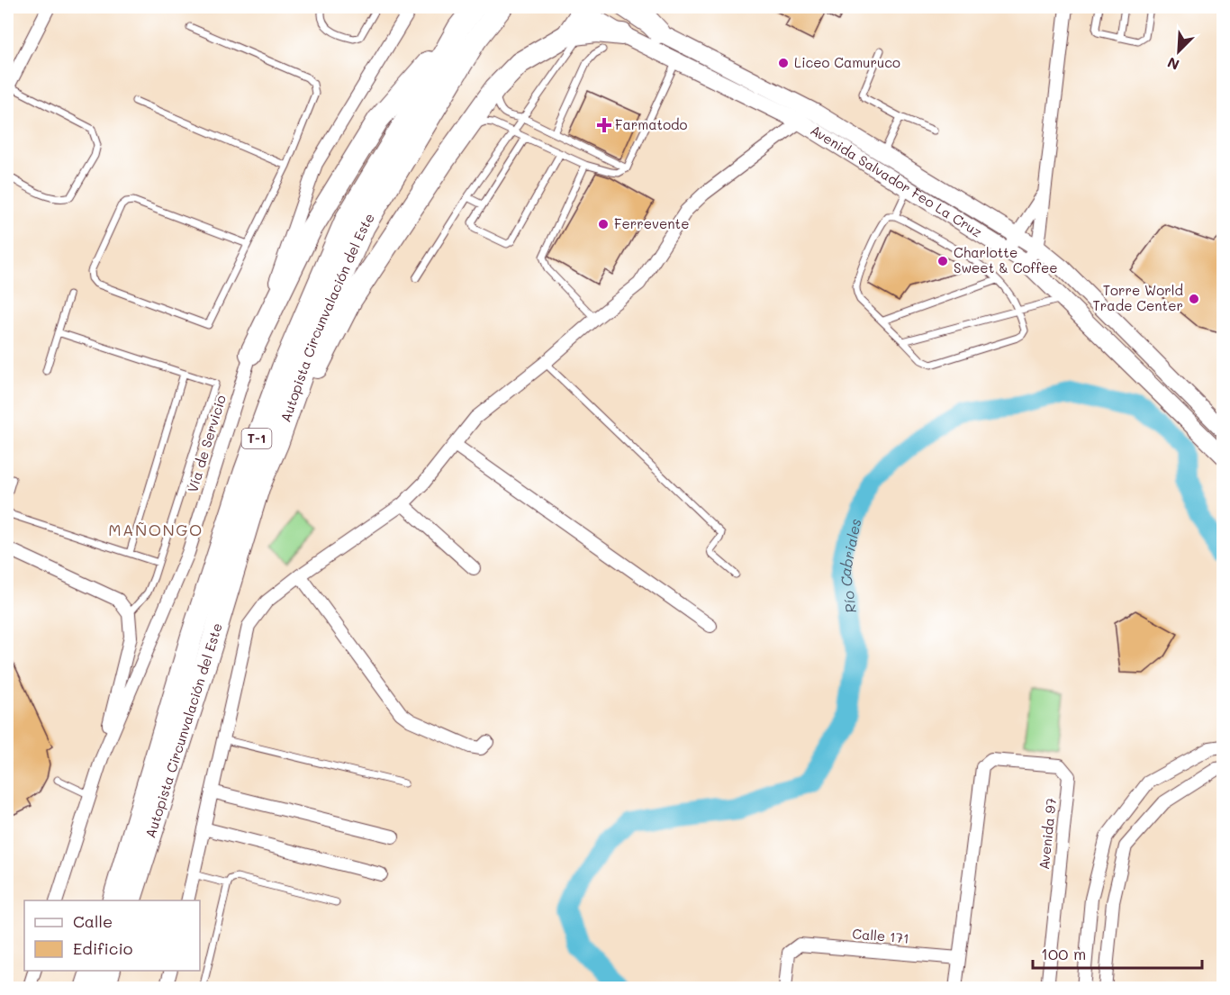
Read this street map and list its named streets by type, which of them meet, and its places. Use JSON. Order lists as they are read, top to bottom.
{
  "streets": {
    "highway": ["Autopista Circunvalación del Este", "T-1"],
    "street": [
      "Avenida Salvador Feo La Cruz",
      "Vía de Servicio",
      "Avenida 97",
      "Calle 171"
    ]
  },
  "crossings": [
    ["Avenida 97", "Calle 171"]
  ],
  "districts": ["MAÑONGO"],
  "water": ["Río Cabriales"],
  "places": {
    "other": [
      "Liceo Camuruco",
      "Ferrevente",
      "Charlotte Sweet & Coffee",
      "Torre World Trade Center"
    ],
    "health": ["Farmatodo"]
  },
  "legend": ["Calle", "Edificio"],
  "scale_bar": "100 m",
  "north": "bottom left"
}
